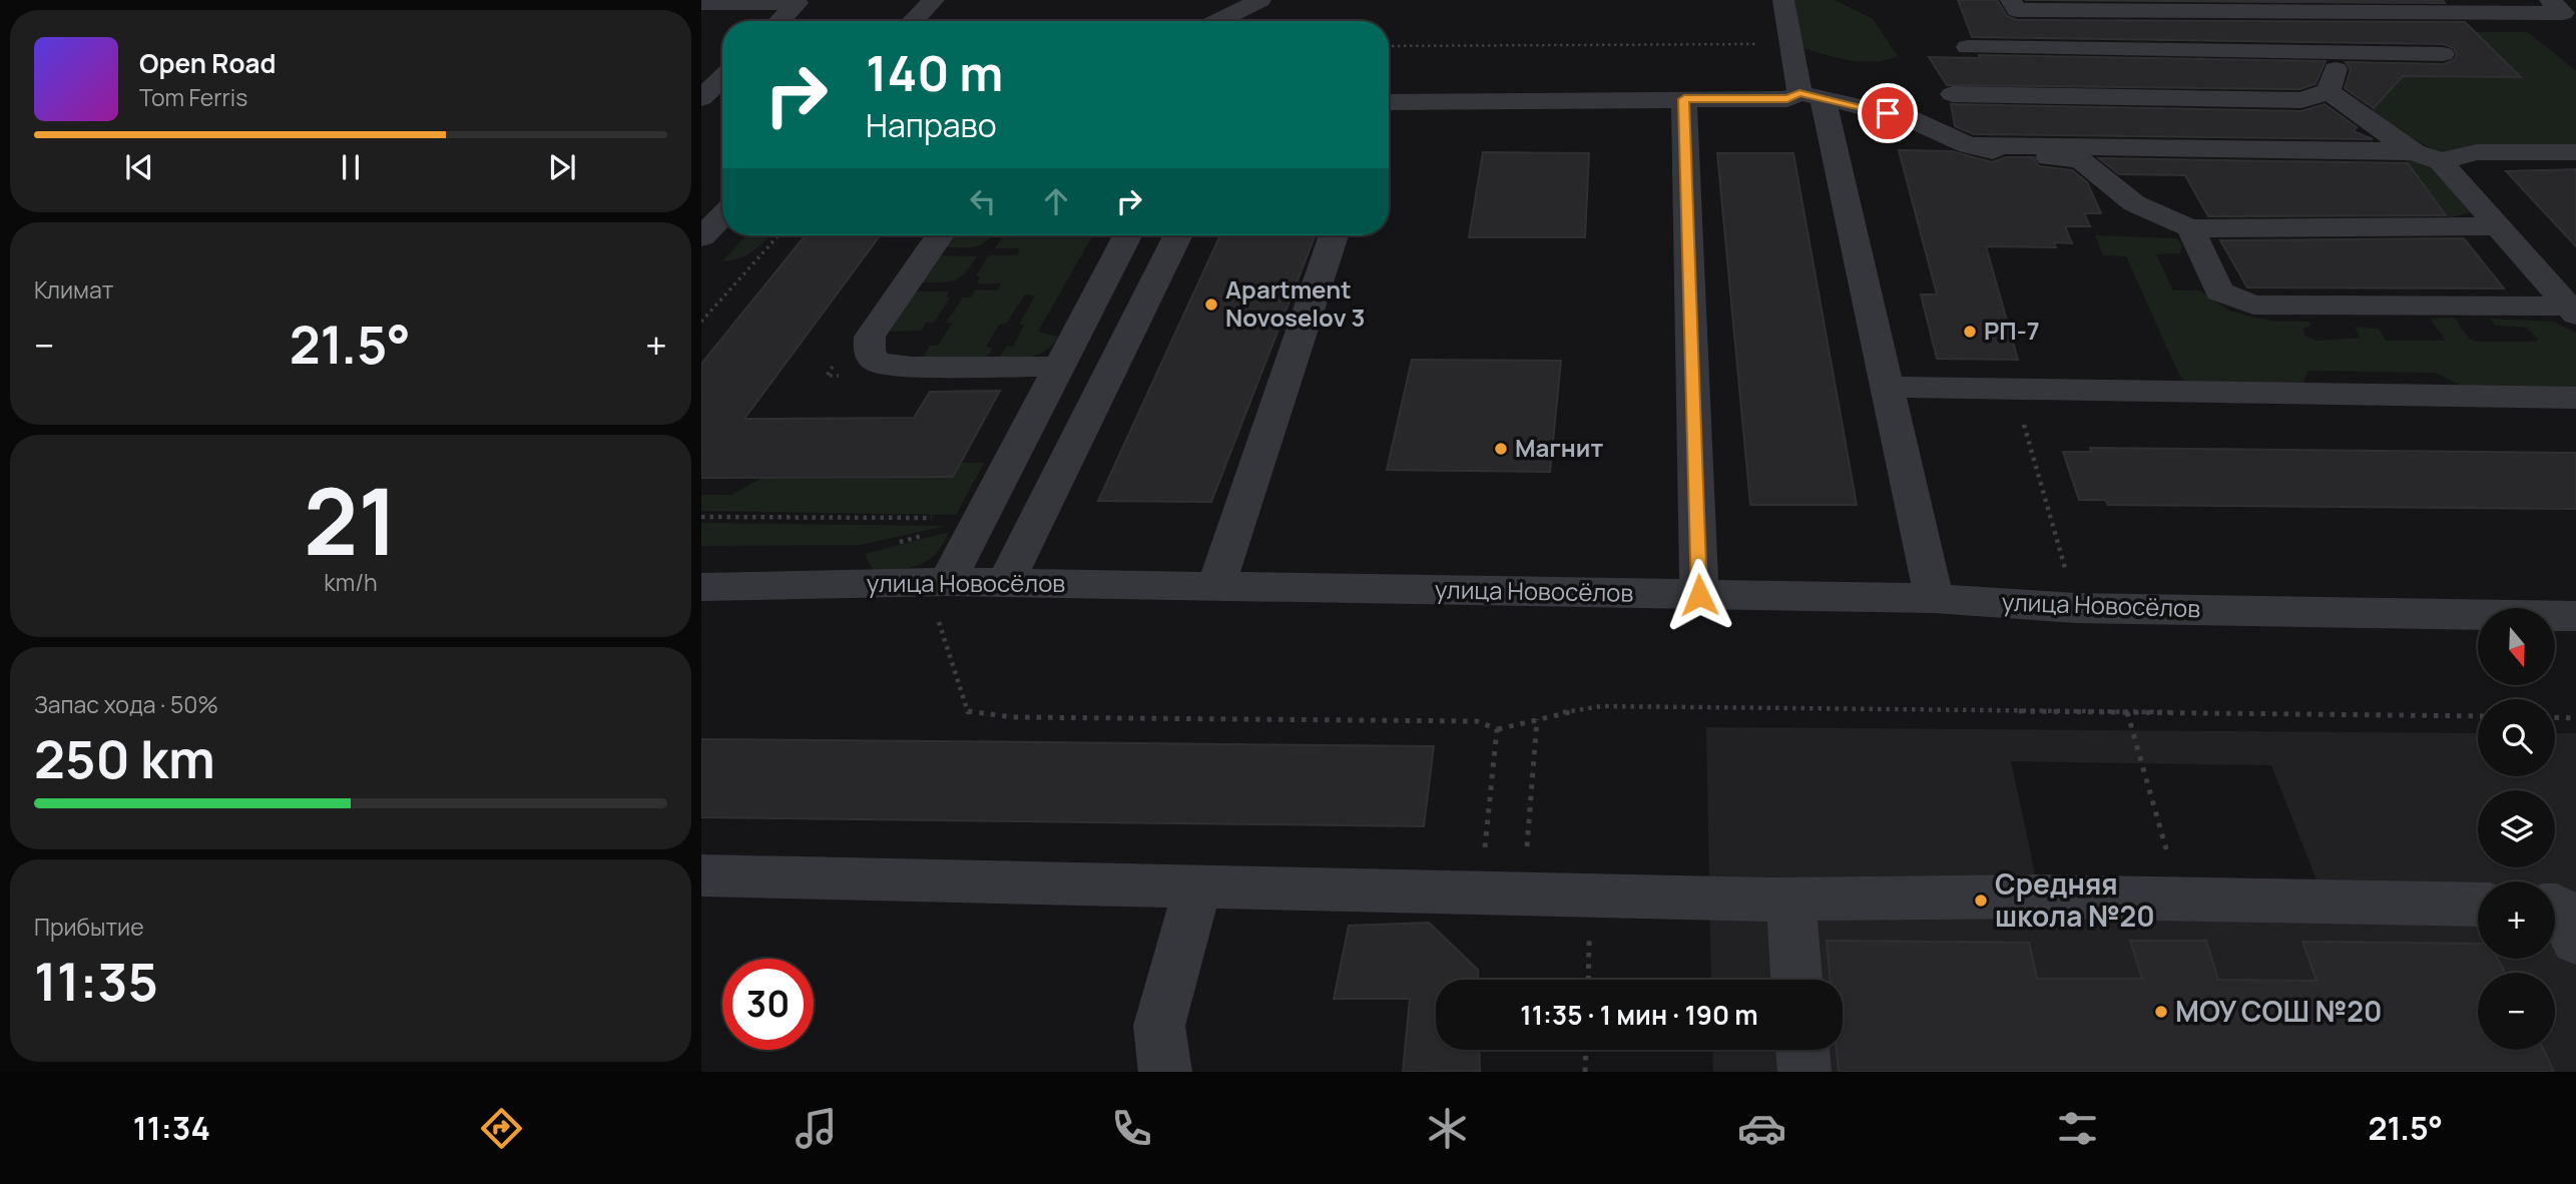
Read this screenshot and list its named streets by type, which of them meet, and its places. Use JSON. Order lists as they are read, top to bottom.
{
  "streets": {
    "street": ["улица Новосёлов"]
  },
  "places": [
    "Apartment Novoselov 3",
    "РП-7",
    "Магнит",
    "Средняя школа №20",
    "МОУ СОШ №20"
  ],
  "north": "bottom",
  "page": {
    "turn": ["140 m", "Направо"],
    "song": ["Open Road", "Tom Ferris"],
    "tile": [
      "Климат",
      ["21", "km/h"],
      ["Запас хода · 50%", "250 km"],
      ["Прибытие", "11:35"]
    ],
    "heat": ["−", "21.5°", "+"],
    "map_buttons": ["+", "−"],
    "limit": "30",
    "trip": "11:35 · 1 мин · 190 m",
    "tabs": ["11:34", "21.5°"]
  }
}
